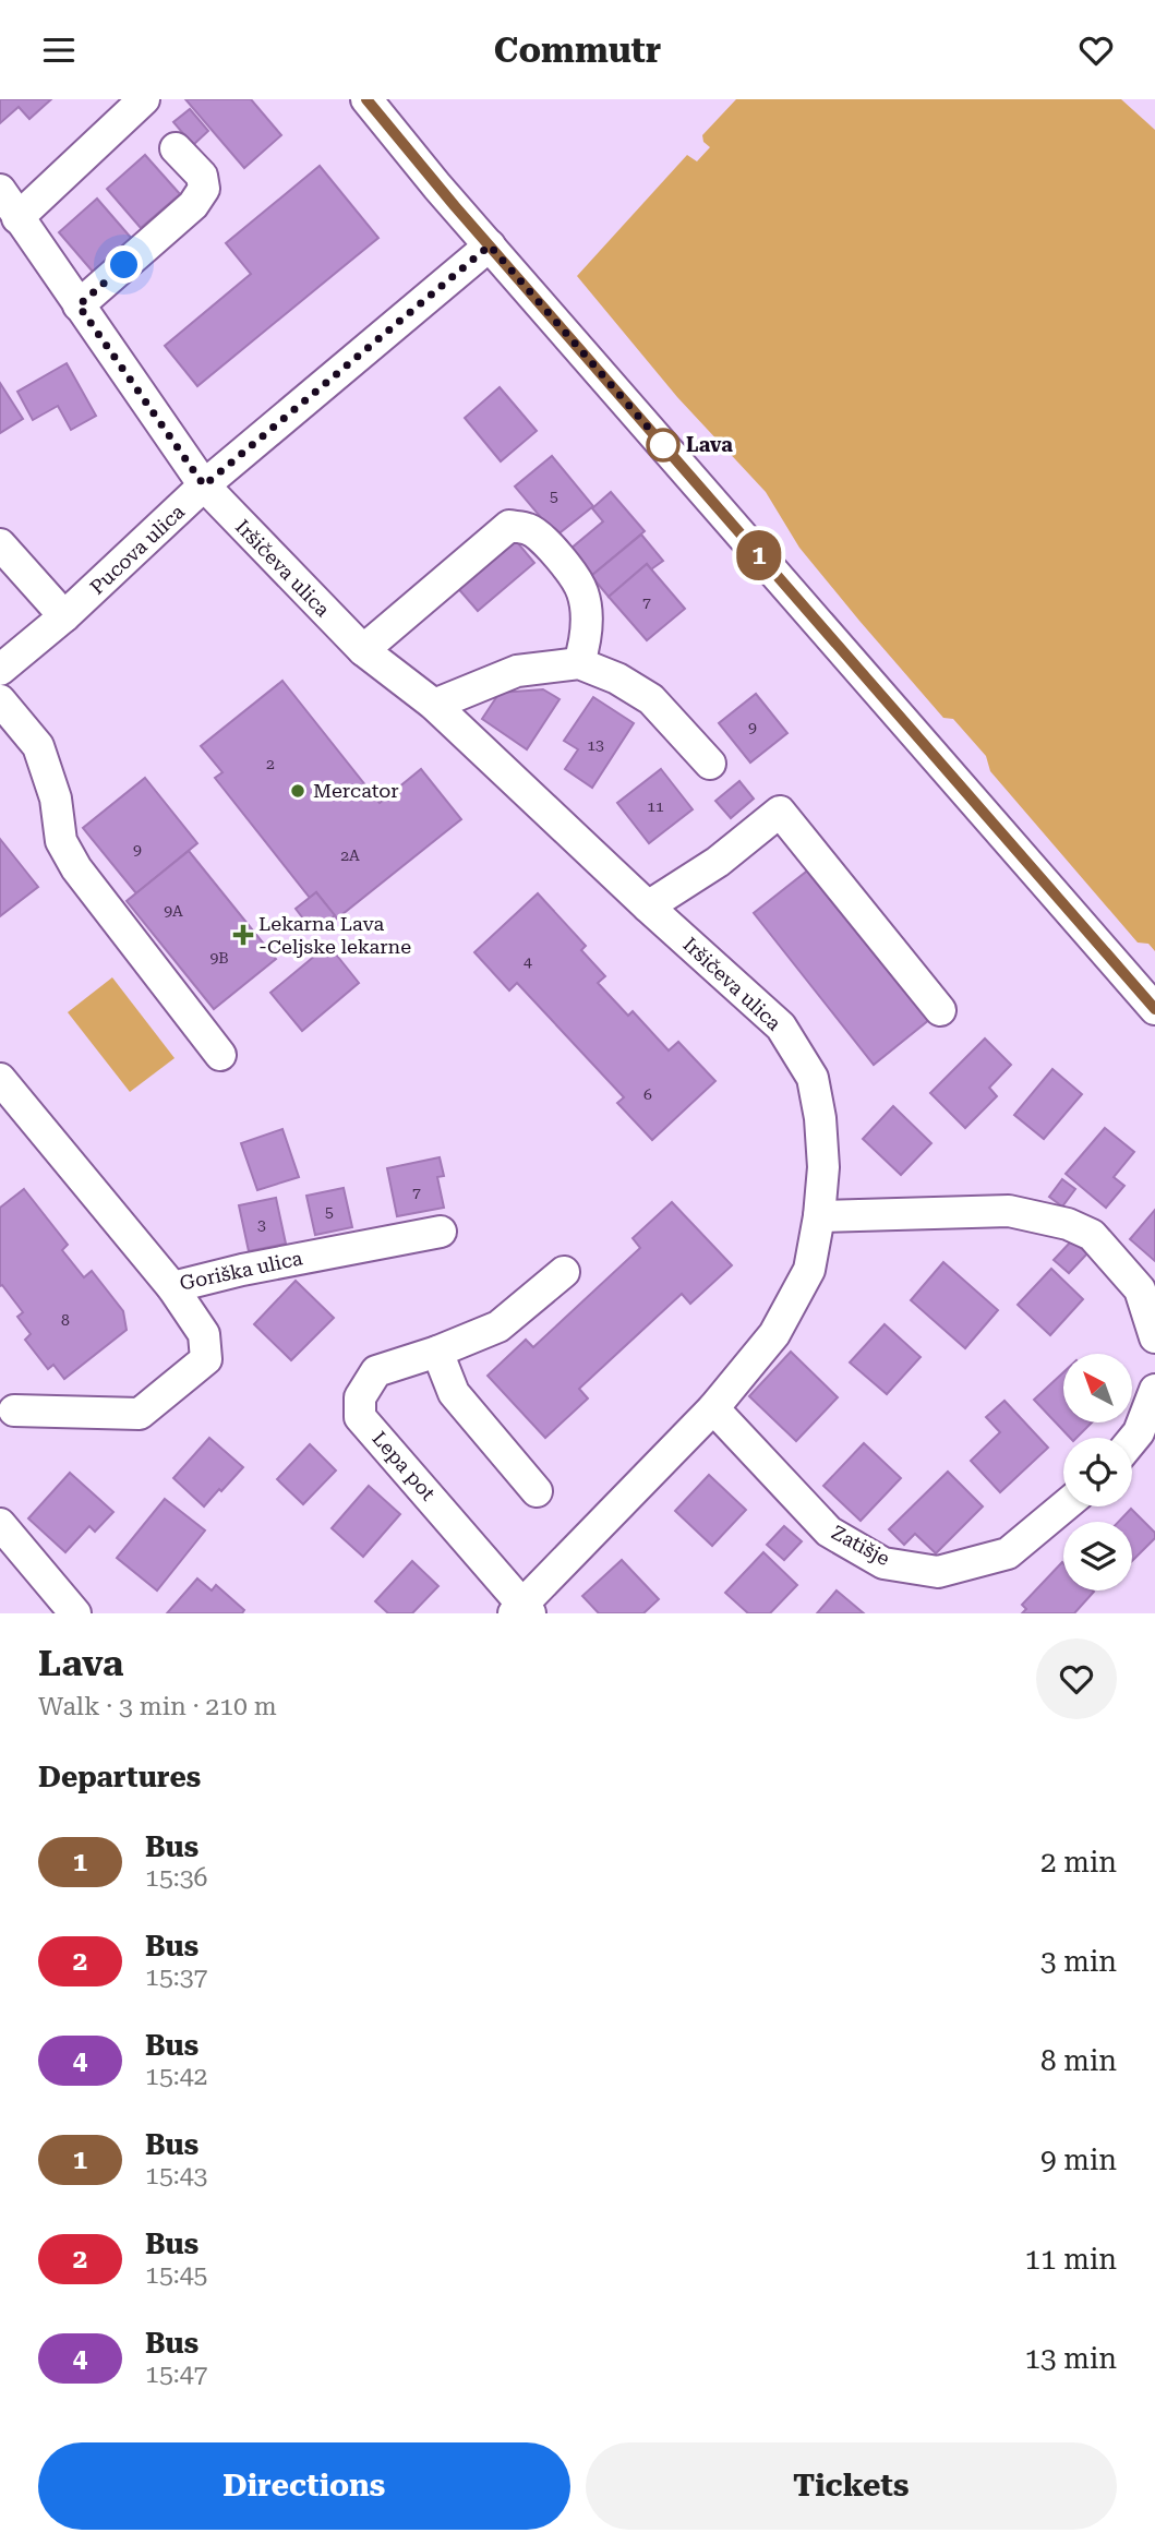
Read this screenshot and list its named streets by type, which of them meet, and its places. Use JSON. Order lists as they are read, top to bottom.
{
  "streets": {
    "street": [
      "Pucova ulica",
      "Iršičeva ulica",
      "Goriška ulica",
      "Lepa pot",
      "Zatišje"
    ]
  },
  "crossings": [
    ["Pucova ulica", "Iršičeva ulica"],
    ["Iršičeva ulica", "Lepa pot"],
    ["Iršičeva ulica", "Zatišje"]
  ],
  "places": {
    "other": ["Lava", "Mercator"],
    "health": ["Lekarna Lava -Celjske lekarne"]
  },
  "lines": ["bus line 1"],
  "house_numbers": [
    "5",
    "7",
    "9",
    "13",
    "2",
    "11",
    "9",
    "2A",
    "9A",
    "9B",
    "4",
    "6",
    "7",
    "5",
    "3",
    "8"
  ],
  "north": "top left",
  "page": {
    "header": "Commutr",
    "on_map": "1",
    "heading": [
      ["Lava", "Walk · 3 min · 210 m"],
      "Departures"
    ],
    "list": [
      {
        "mark": "1",
        "name": "Bus",
        "note": "15:36",
        "value": "2 min"
      },
      {
        "mark": "2",
        "name": "Bus",
        "note": "15:37",
        "value": "3 min"
      },
      {
        "mark": "4",
        "name": "Bus",
        "note": "15:42",
        "value": "8 min"
      },
      {
        "mark": "1",
        "name": "Bus",
        "note": "15:43",
        "value": "9 min"
      },
      {
        "mark": "2",
        "name": "Bus",
        "note": "15:45",
        "value": "11 min"
      },
      {
        "mark": "4",
        "name": "Bus",
        "note": "15:47",
        "value": "13 min"
      }
    ],
    "buttons": ["Directions", "Tickets"]
  }
}
